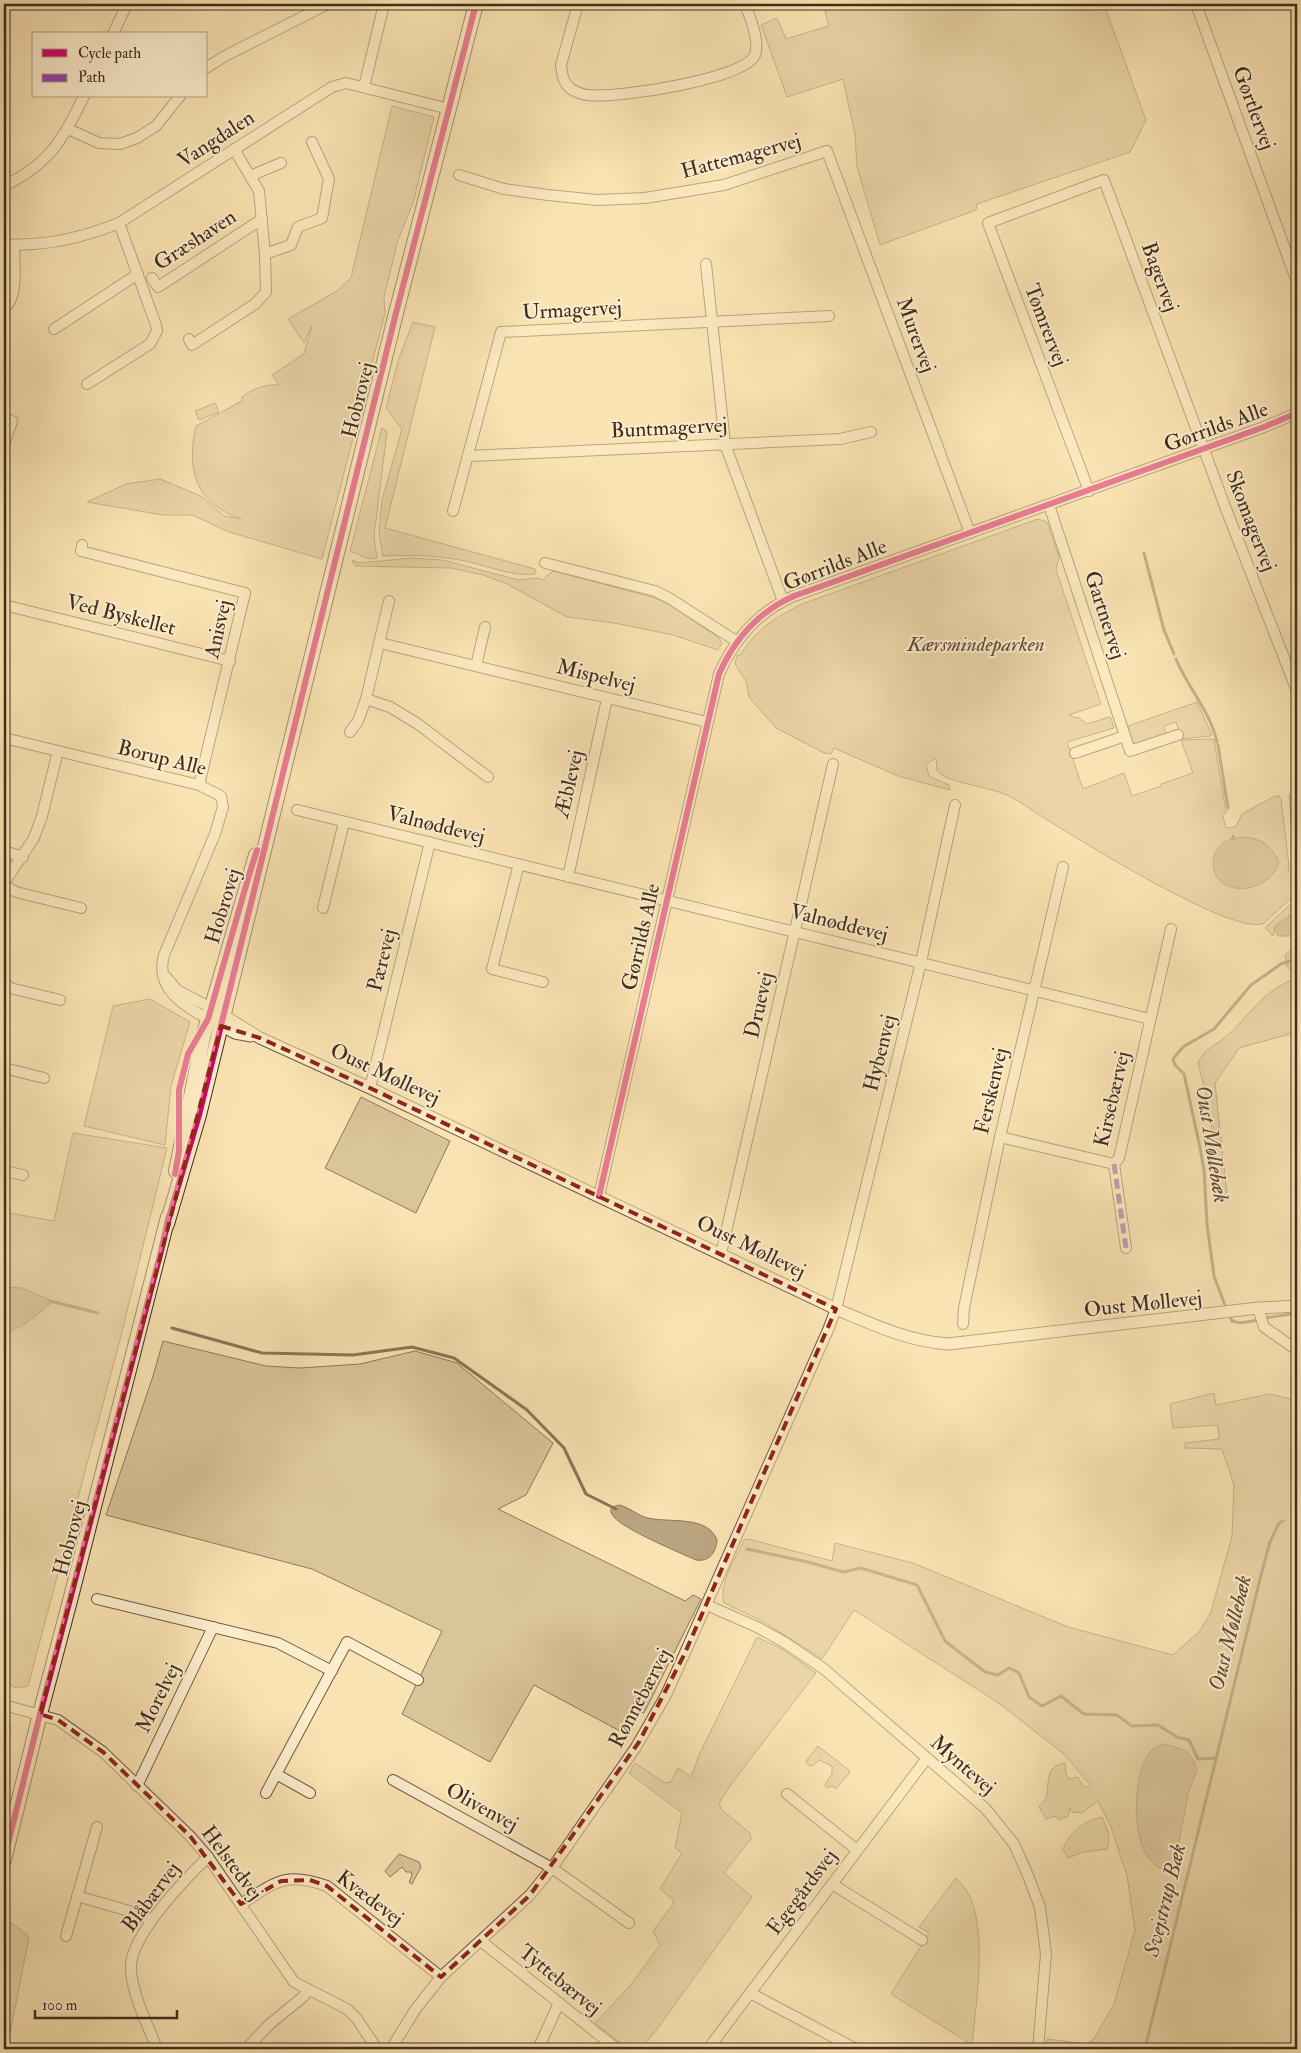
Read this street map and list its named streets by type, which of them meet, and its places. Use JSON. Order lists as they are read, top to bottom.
{
  "streets": {
    "main road": ["Hobrovej"],
    "street": [
      "Gørtlervej",
      "Vangdalen",
      "Hattemagervej",
      "Græshaven",
      "Bagervej",
      "Urmagervej",
      "Tømrervej",
      "Murervej",
      "Gørrilds Alle",
      "Buntmagervej",
      "Skomagervej",
      "Ved Byskellet",
      "Gartnervej",
      "Anisvej",
      "Mispelvej",
      "Borup Alle",
      "Æblevej",
      "Valnøddevej",
      "Pærevej",
      "Druevej",
      "Hybenvej",
      "Oust Møllevej",
      "Ferskenvej",
      "Kirsebærvej",
      "Morelvej",
      "Rønnebærvej",
      "Myntevej",
      "Olivenvej",
      "Helstedvej",
      "Egegårdsvej",
      "Blåbærvej",
      "Kvædevej",
      "Tyttebærvej"
    ]
  },
  "crossings": [
    ["Vangdalen", "Græshaven"],
    ["Vangdalen", "Hobrovej"],
    ["Hattemagervej", "Murervej"],
    ["Bagervej", "Tømrervej"],
    ["Bagervej", "Gørrilds Alle"],
    ["Bagervej", "Skomagervej"],
    ["Urmagervej", "Buntmagervej"],
    ["Tømrervej", "Gørrilds Alle"],
    ["Murervej", "Gørrilds Alle"],
    ["Hobrovej", "Borup Alle"],
    ["Hobrovej", "Oust Møllevej"],
    ["Hobrovej", "Helstedvej"],
    ["Gørrilds Alle", "Skomagervej"],
    ["Gørrilds Alle", "Gartnervej"],
    ["Gørrilds Alle", "Mispelvej"],
    ["Gørrilds Alle", "Valnøddevej"],
    ["Gørrilds Alle", "Oust Møllevej"],
    ["Ved Byskellet", "Anisvej"],
    ["Anisvej", "Borup Alle"],
    ["Mispelvej", "Æblevej"],
    ["Borup Alle", "Oust Møllevej"],
    ["Æblevej", "Valnøddevej"],
    ["Valnøddevej", "Pærevej"],
    ["Valnøddevej", "Druevej"],
    ["Valnøddevej", "Hybenvej"],
    ["Valnøddevej", "Ferskenvej"],
    ["Valnøddevej", "Kirsebærvej"],
    ["Pærevej", "Oust Møllevej"],
    ["Druevej", "Oust Møllevej"],
    ["Hybenvej", "Oust Møllevej"],
    ["Hybenvej", "Rønnebærvej"],
    ["Oust Møllevej", "Rønnebærvej"],
    ["Ferskenvej", "Kirsebærvej"],
    ["Morelvej", "Helstedvej"],
    ["Rønnebærvej", "Myntevej"],
    ["Rønnebærvej", "Olivenvej"],
    ["Rønnebærvej", "Kvædevej"],
    ["Rønnebærvej", "Tyttebærvej"],
    ["Myntevej", "Egegårdsvej"],
    ["Helstedvej", "Blåbærvej"],
    ["Helstedvej", "Kvædevej"]
  ],
  "water": ["Oust Møllebæk", "Svejstrup Bæk"],
  "parks": ["Kærsmindeparken"],
  "legend": ["Cycle path", "Path"],
  "scale_bar": "100 m"
}
